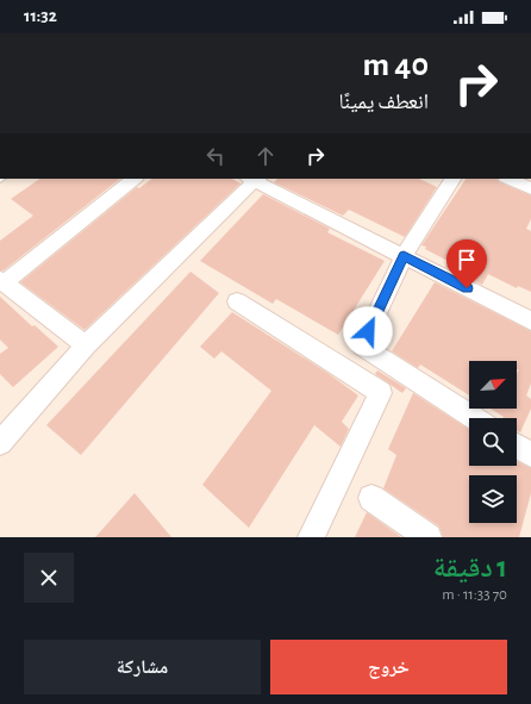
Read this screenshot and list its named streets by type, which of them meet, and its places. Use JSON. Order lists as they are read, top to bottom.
{
  "north": "top right",
  "page": {
    "status": "11:32",
    "turn": ["40 m", "انعطف يمينًا"],
    "heading": ["1 دقيقة", "70 m · 11:33"],
    "buttons": ["خروج", "مشاركة"]
  }
}
